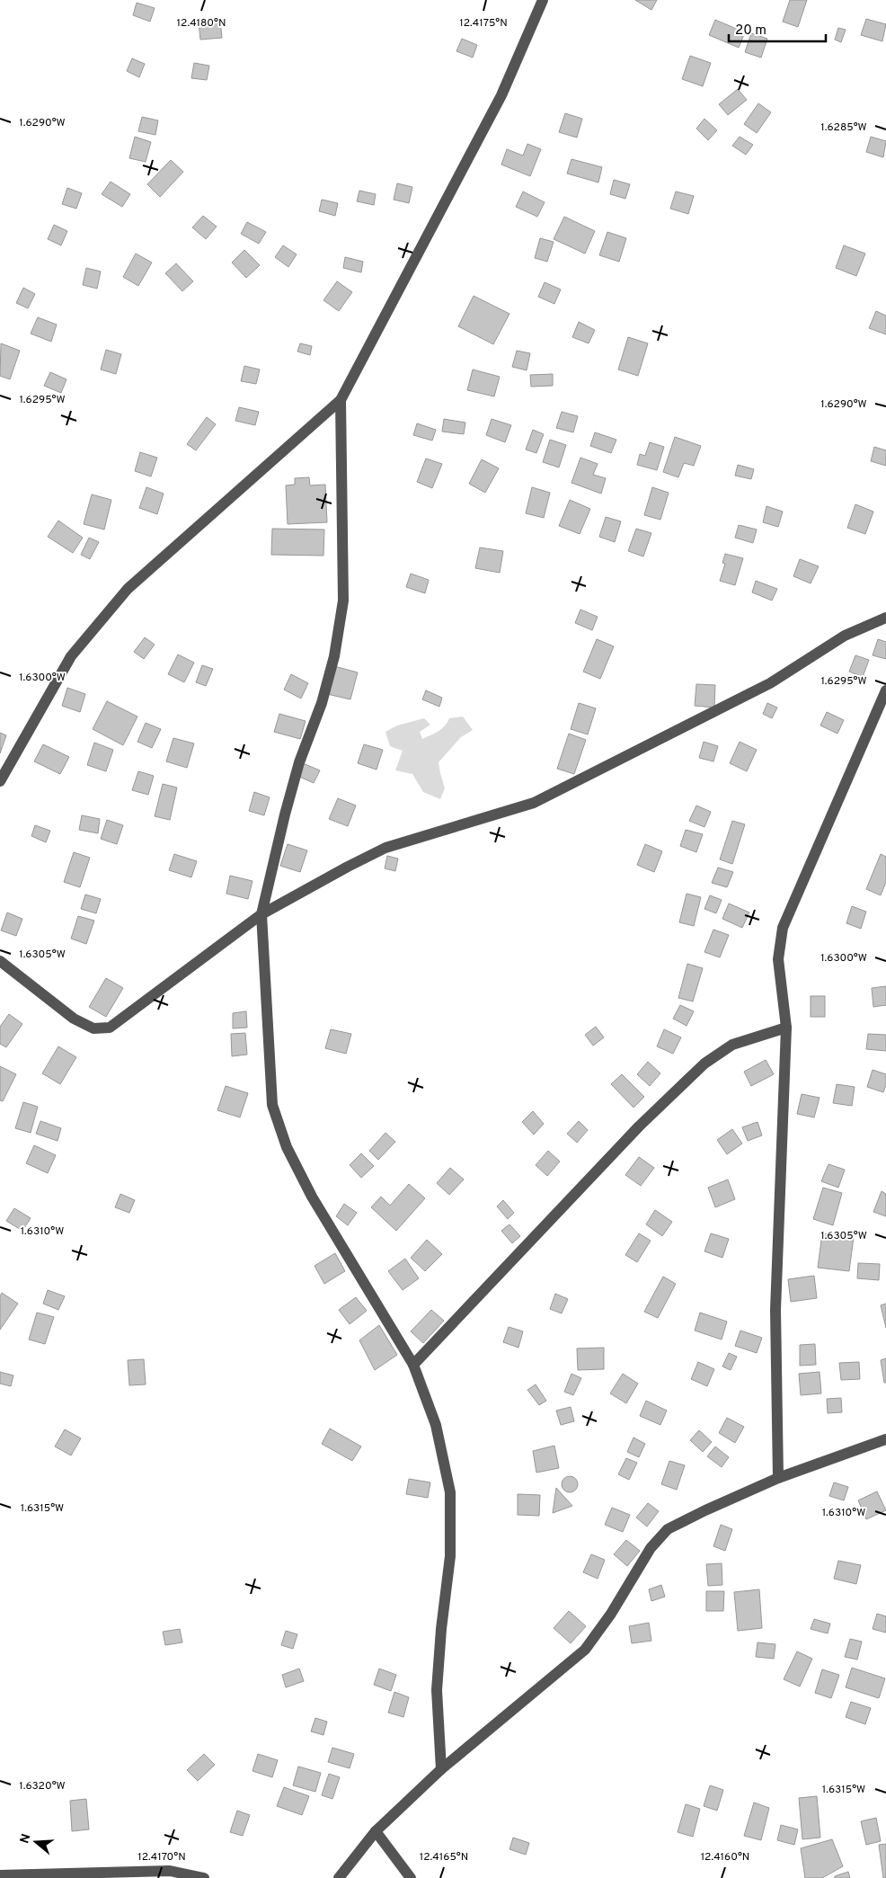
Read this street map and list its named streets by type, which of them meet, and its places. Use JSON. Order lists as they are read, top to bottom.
{
  "scale_bar": "20 m",
  "north": "left",
  "coordinates": [
    "12.4180°N",
    "12.4175°N",
    "1.6290°W",
    "1.6285°W",
    "1.6295°W",
    "1.6300°W",
    "1.6305°W",
    "1.6310°W",
    "1.6315°W",
    "1.6320°W",
    "12.4170°N",
    "12.4165°N",
    "12.4160°N"
  ]
}
